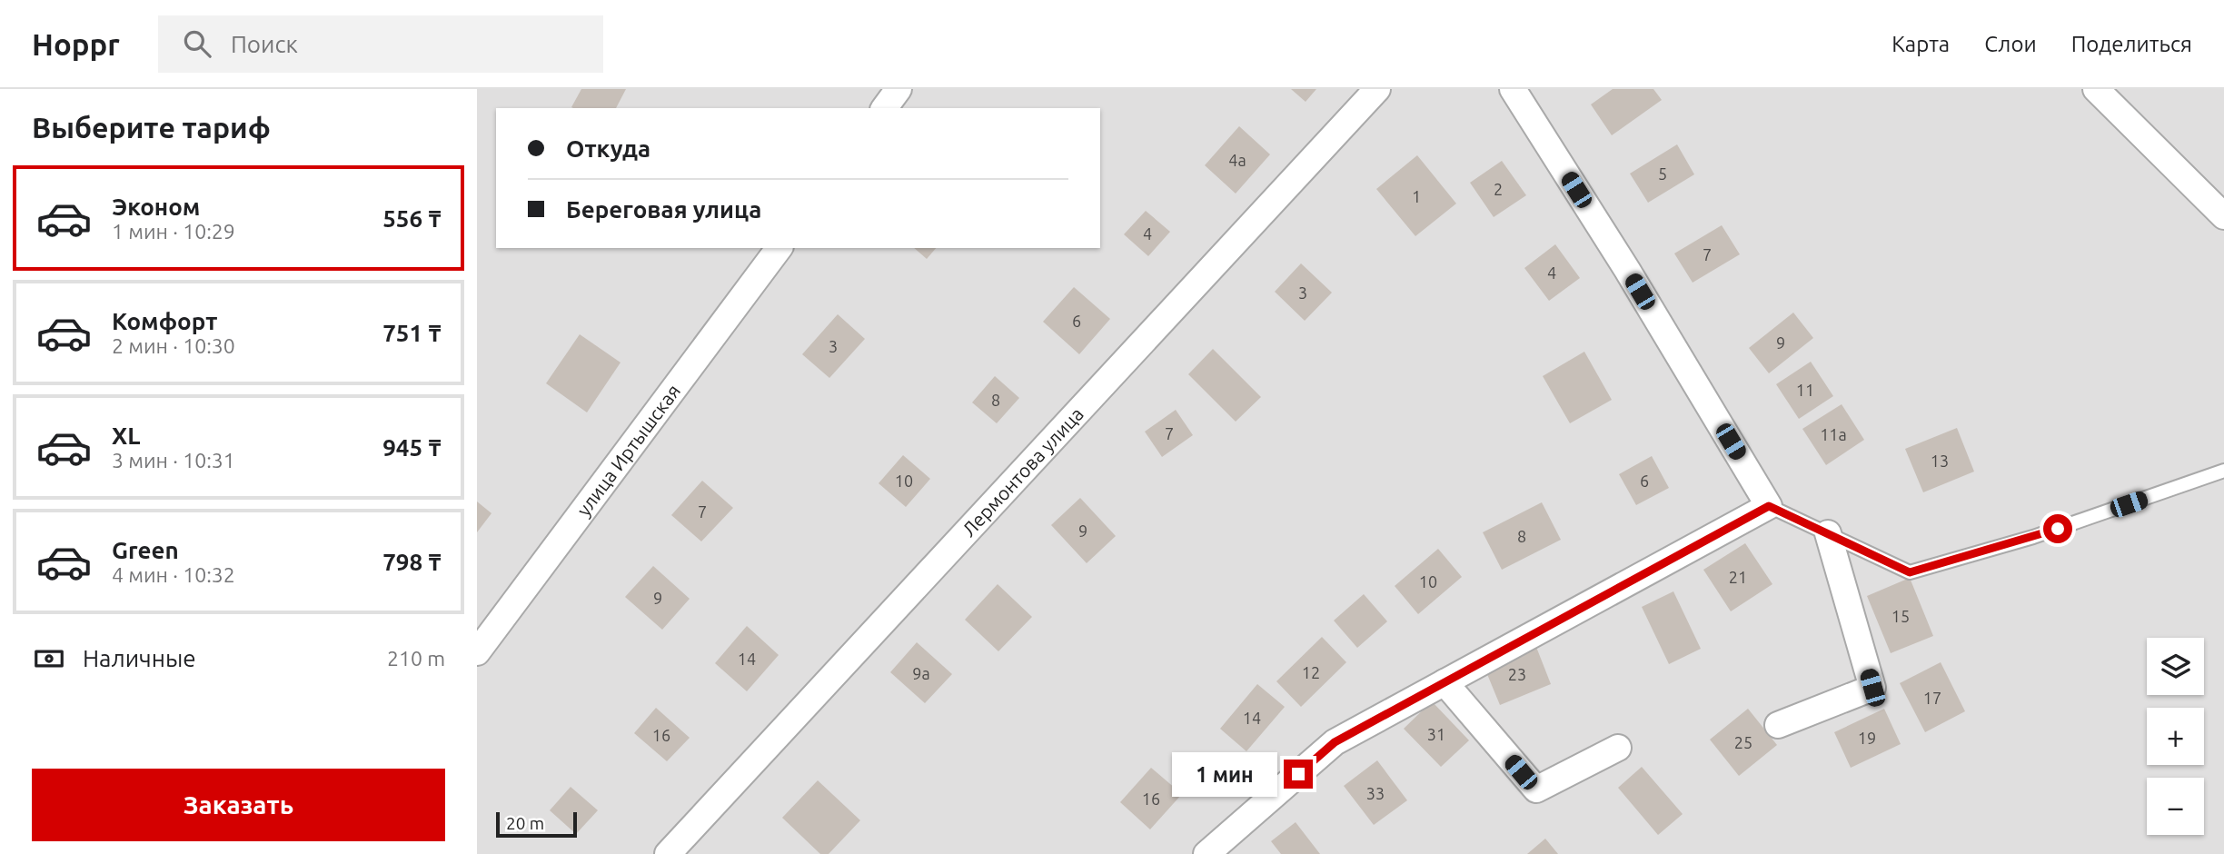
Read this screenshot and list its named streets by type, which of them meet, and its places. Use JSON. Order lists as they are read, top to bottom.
{
  "streets": {
    "street": ["улица Иртышская", "Лермонтова улица"]
  },
  "house_numbers": [
    "4а",
    "5",
    "2",
    "1",
    "4",
    "7",
    "4",
    "3",
    "6",
    "9",
    "3",
    "11",
    "8",
    "7",
    "11а",
    "13",
    "10",
    "6",
    "7",
    "9",
    "8",
    "21",
    "10",
    "9",
    "15",
    "14",
    "12",
    "9а",
    "23",
    "17",
    "14",
    "31",
    "16",
    "19",
    "25",
    "33",
    "16"
  ],
  "scale_bar": "20 m",
  "page": {
    "header": "Hoppr",
    "search": "Поиск",
    "nav": ["Карта", "Слои", "Поделиться"],
    "heading": "Выберите тариф",
    "banner": ["Откуда", "Береговая улица"],
    "list": [
      {
        "name": "Эконом",
        "note": "1 мин · 10:29",
        "value": "556 ₸"
      },
      {
        "name": "Комфорт",
        "note": "2 мин · 10:30",
        "value": "751 ₸"
      },
      {
        "name": "XL",
        "note": "3 мин · 10:31",
        "value": "945 ₸"
      },
      {
        "name": "Green",
        "note": "4 мин · 10:32",
        "value": "798 ₸"
      }
    ],
    "pay": ["Наличные", "210 m"],
    "map_buttons": ["+", "−"],
    "bubble": "1 мин",
    "buttons": "Заказать",
    "scale": "20 m"
  }
}
